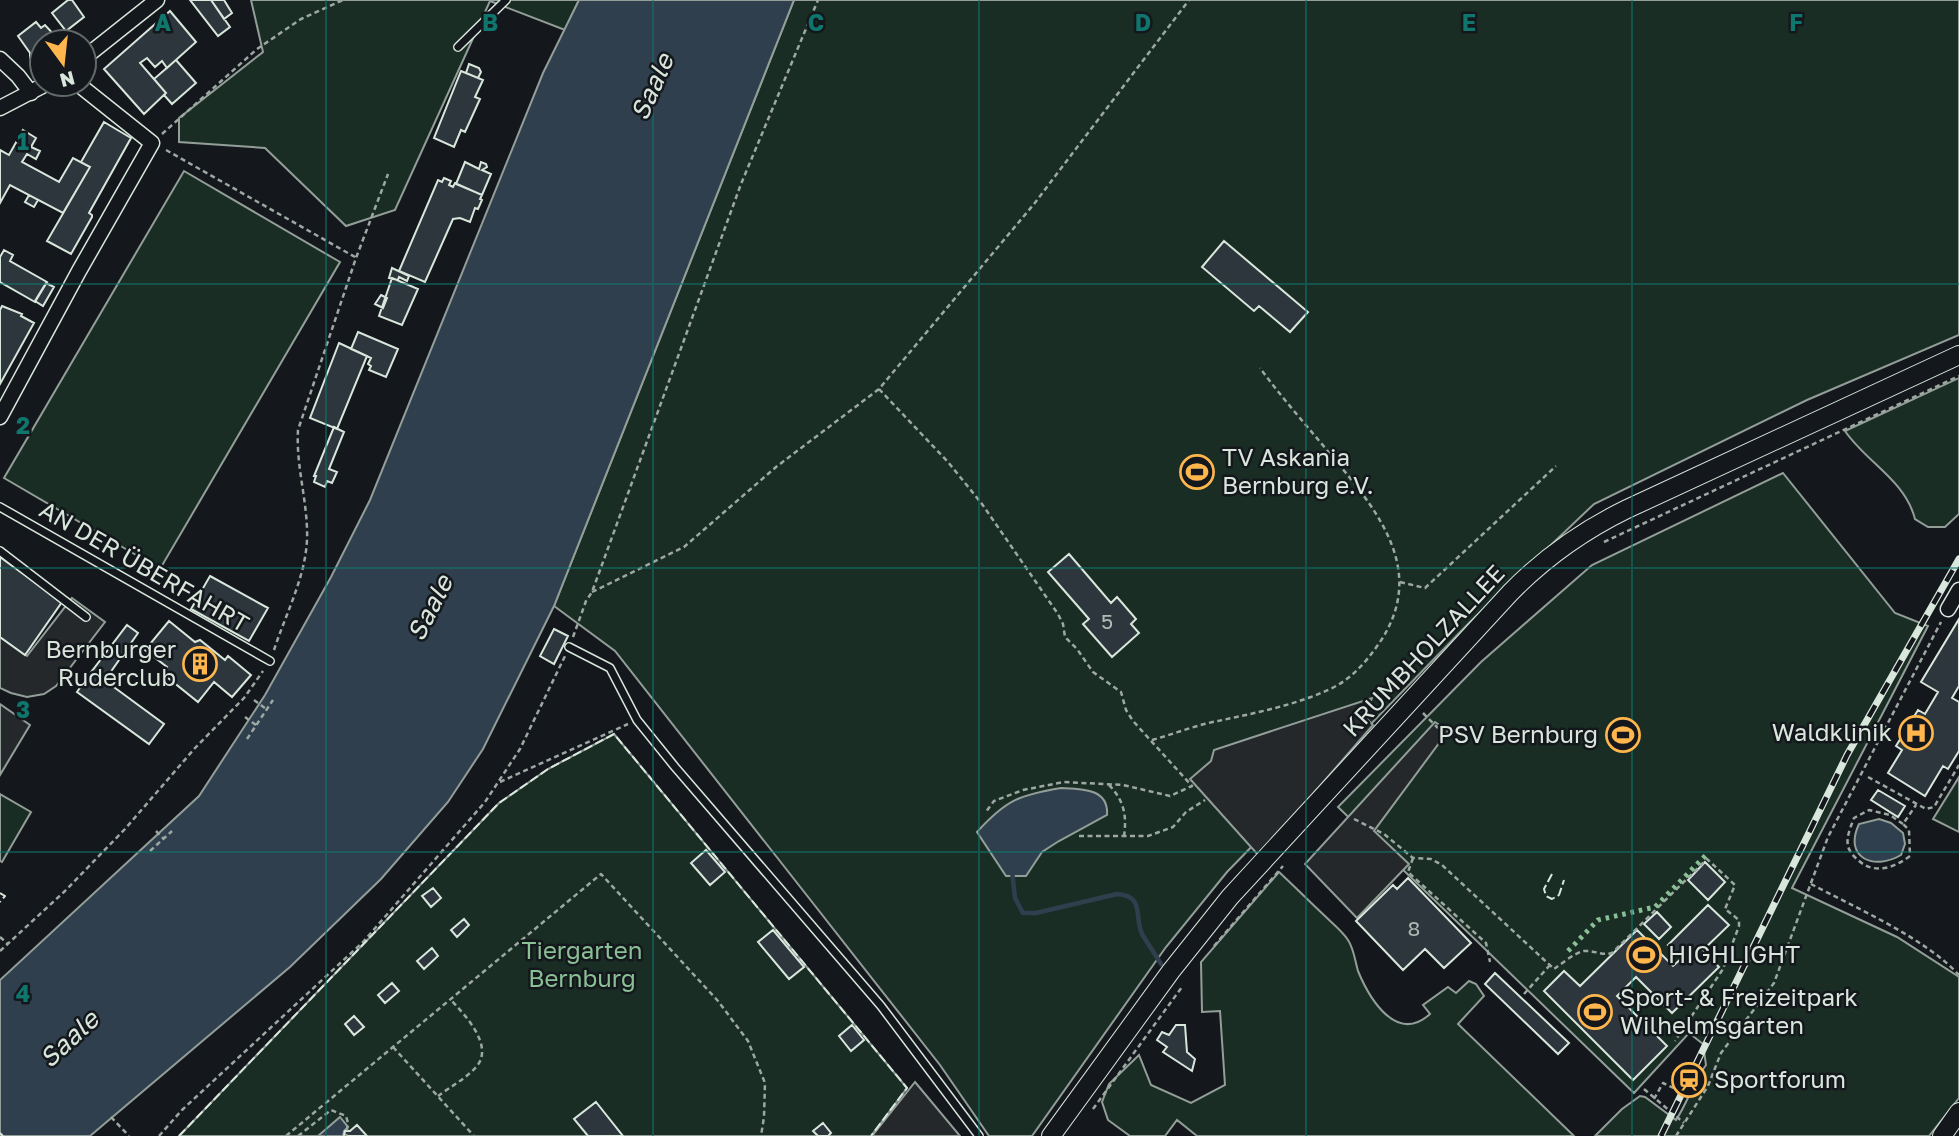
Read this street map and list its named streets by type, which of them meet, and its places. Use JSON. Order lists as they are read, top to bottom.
{
  "streets": {
    "street": ["KRUMBHOLZALLEE"],
    "lane": ["AN DER ÜBERFAHRT"]
  },
  "water": ["Saale"],
  "parks": ["Tiergarten Bernburg"],
  "places": {
    "sports": [
      "TV Askania Bernburg e.V.",
      "PSV Bernburg",
      "HIGHLIGHT",
      "Sport- & Freizeitpark Wilhelmsgarten"
    ],
    "building": ["Bernburger Ruderclub"],
    "hospital": ["Waldklinik"],
    "station": ["Sportforum"]
  },
  "house_numbers": ["5", "8"],
  "north": "bottom",
  "grid": {
    "columns": [
      "A",
      "B",
      "C",
      "D",
      "E",
      "F"
    ],
    "rows": [
      "1",
      "2",
      "3",
      "4"
    ]
  }
}
